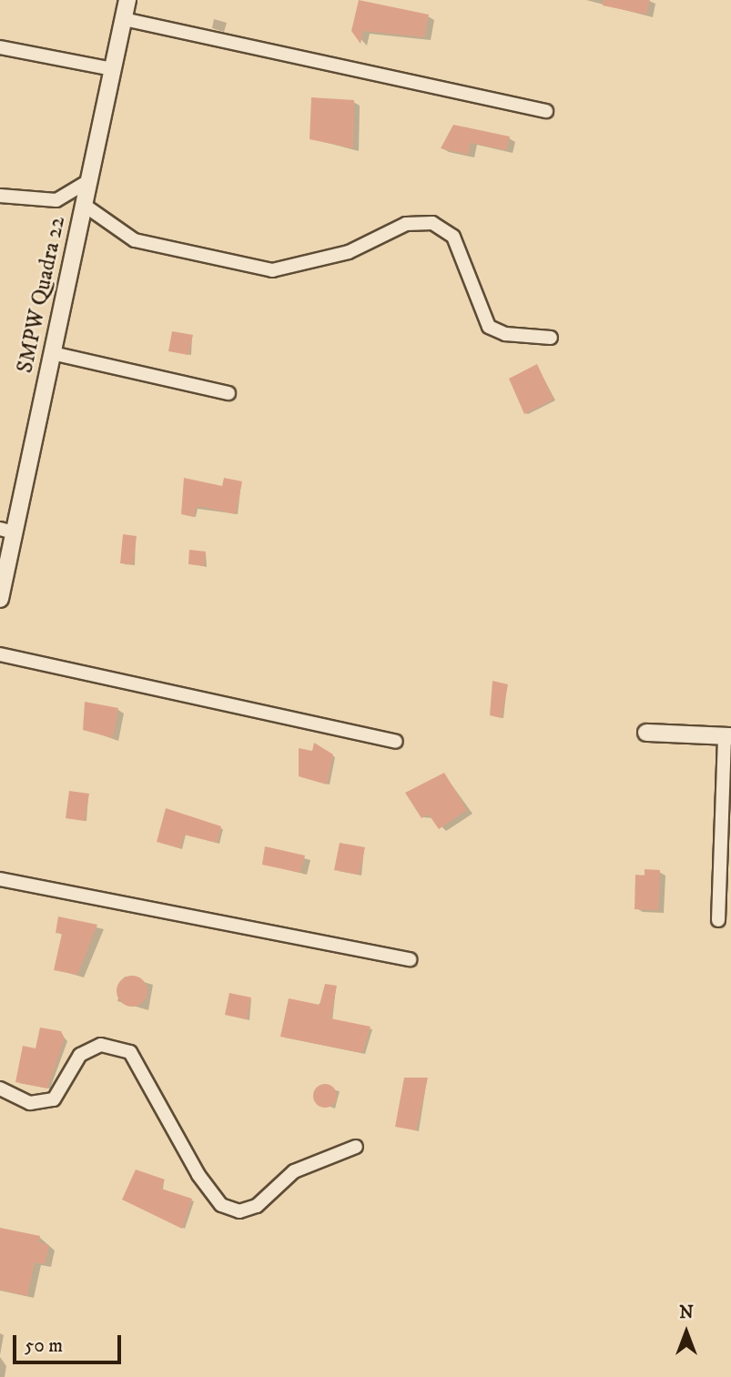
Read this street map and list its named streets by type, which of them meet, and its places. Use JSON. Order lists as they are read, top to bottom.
{
  "streets": {
    "street": ["SMPW Quadra 22"]
  },
  "scale_bar": "50 m",
  "north": "top"
}
